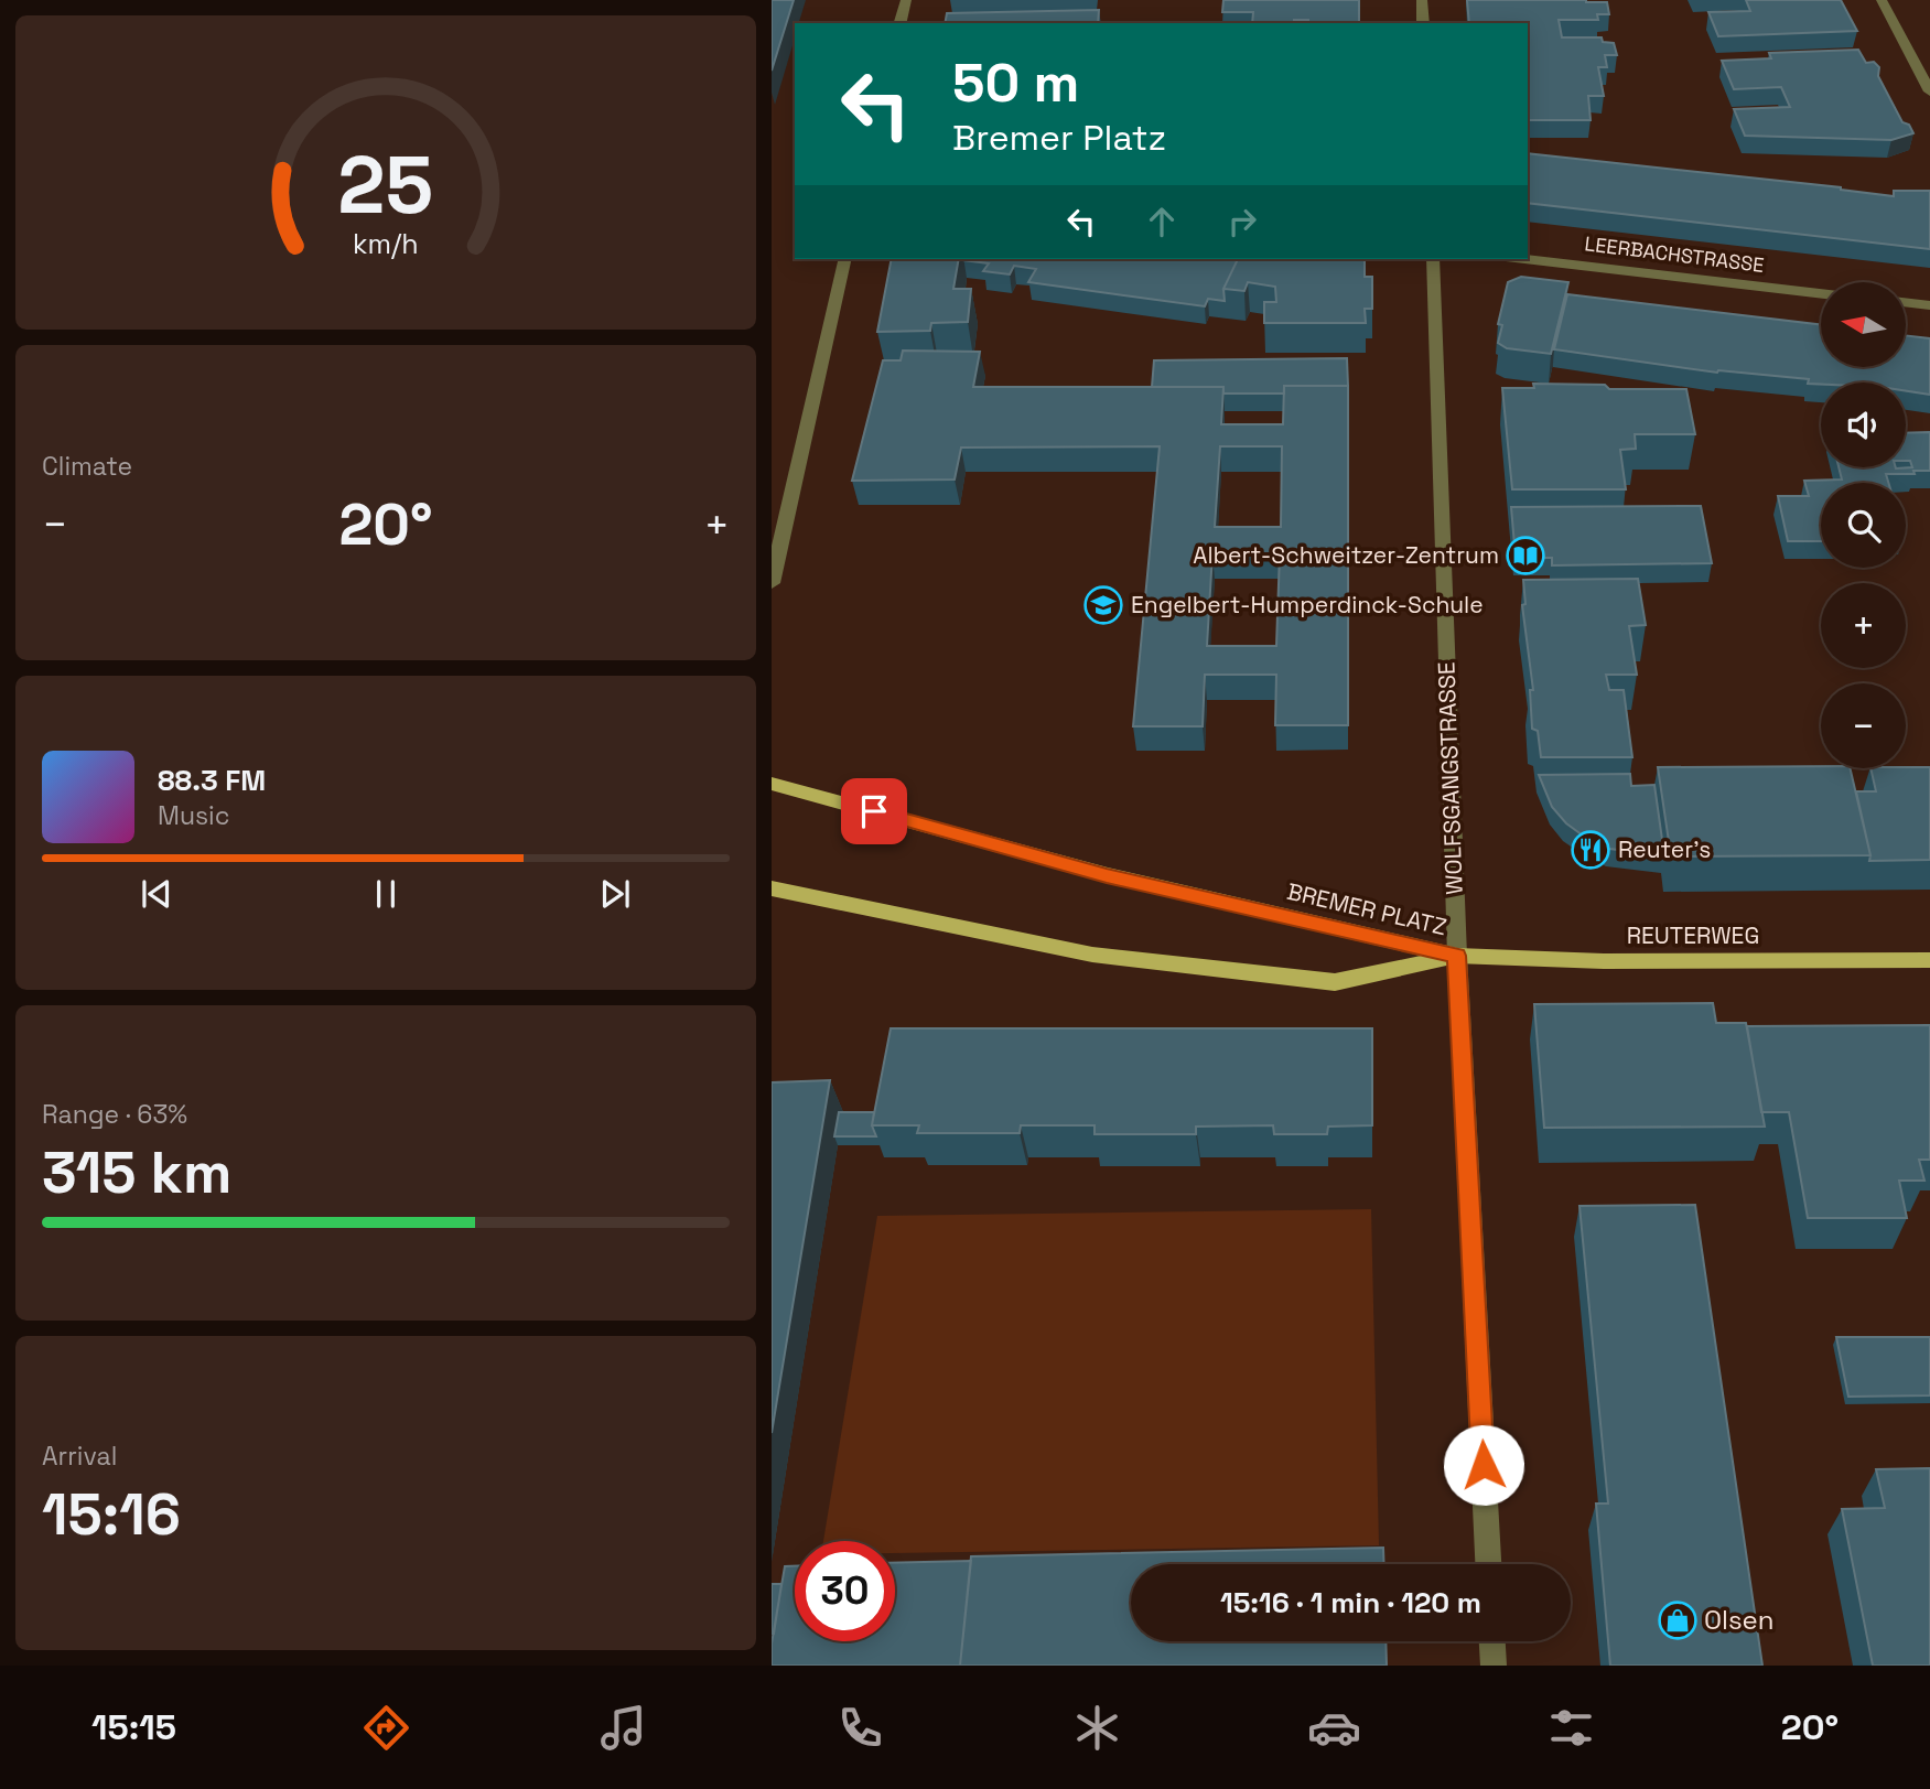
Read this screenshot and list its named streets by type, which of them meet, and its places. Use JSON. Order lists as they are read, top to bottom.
{
  "streets": {
    "main road": ["BREMER PLATZ", "REUTERWEG"],
    "street": ["LEERBACHSTRASSE", "WOLFSGANGSTRASSE"]
  },
  "crossings": [
    ["WOLFSGANGSTRASSE", "BREMER PLATZ"],
    ["WOLFSGANGSTRASSE", "REUTERWEG"],
    ["BREMER PLATZ", "REUTERWEG"]
  ],
  "places": {
    "library": ["Albert-Schweitzer-Zentrum"],
    "school or university": ["Engelbert-Humperdinck-Schule"],
    "restaurant": ["Reuter's"],
    "shop": ["Olsen"]
  },
  "north": "left",
  "page": {
    "turn": ["50 m", "Bremer Platz"],
    "map_buttons": ["+", "−"],
    "tile": [
      "Climate",
      ["Range · 63%", "315 km"],
      ["Arrival", "15:16"]
    ],
    "heat": ["−", "20°", "+"],
    "song": ["88.3 FM", "Music"],
    "limit": "30",
    "trip": "15:16 · 1 min · 120 m",
    "tabs": ["15:15", "20°"],
    "gauge": ["25", "km/h"]
  }
}
